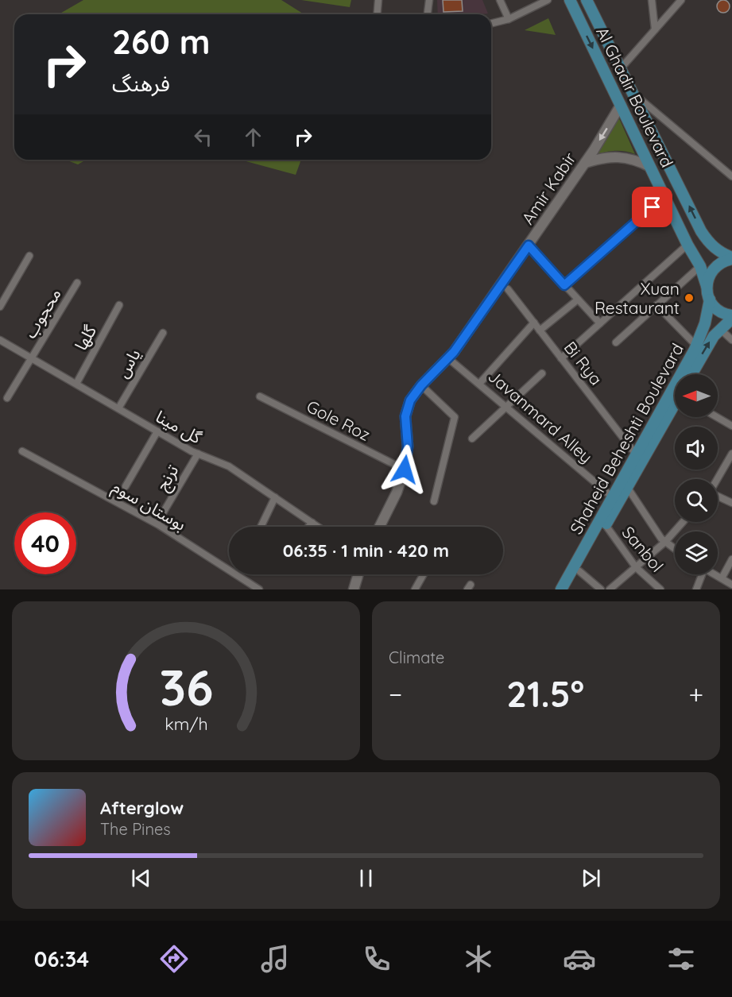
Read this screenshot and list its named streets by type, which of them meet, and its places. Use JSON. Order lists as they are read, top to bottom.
{
  "streets": {
    "main road": ["Al Ghadir Boulevard", "Shaheid Beheshti Boulevard"],
    "street": [
      "Amir Kabir",
      "محجوب",
      "گلها",
      "یاس",
      "Bi Rya",
      "Javanmard Alley",
      "Gole Roz",
      "گل مینا",
      "ترنج",
      "بوستان سوم",
      "Sanbol"
    ]
  },
  "crossings": [
    ["Al Ghadir Boulevard", "Amir Kabir"],
    ["Al Ghadir Boulevard", "Shaheid Beheshti Boulevard"],
    ["Amir Kabir", "Javanmard Alley"],
    ["Amir Kabir", "Gole Roz"],
    ["محجوب", "گل مینا"],
    ["گلها", "گل مینا"],
    ["یاس", "گل مینا"],
    ["Bi Rya", "Shaheid Beheshti Boulevard"],
    ["Javanmard Alley", "Shaheid Beheshti Boulevard"],
    ["گل مینا", "ترنج"],
    ["Shaheid Beheshti Boulevard", "Sanbol"]
  ],
  "places": ["Xuan Restaurant"],
  "north": "left",
  "page": {
    "turn": ["260 m", "فرهنگ"],
    "limit": "40",
    "trip": "06:35 · 1 min · 420 m",
    "tile": "Climate",
    "heat": ["−", "21.5°", "+"],
    "song": ["Afterglow", "The Pines"],
    "tabs": "06:34",
    "gauge": ["36", "km/h"]
  }
}
